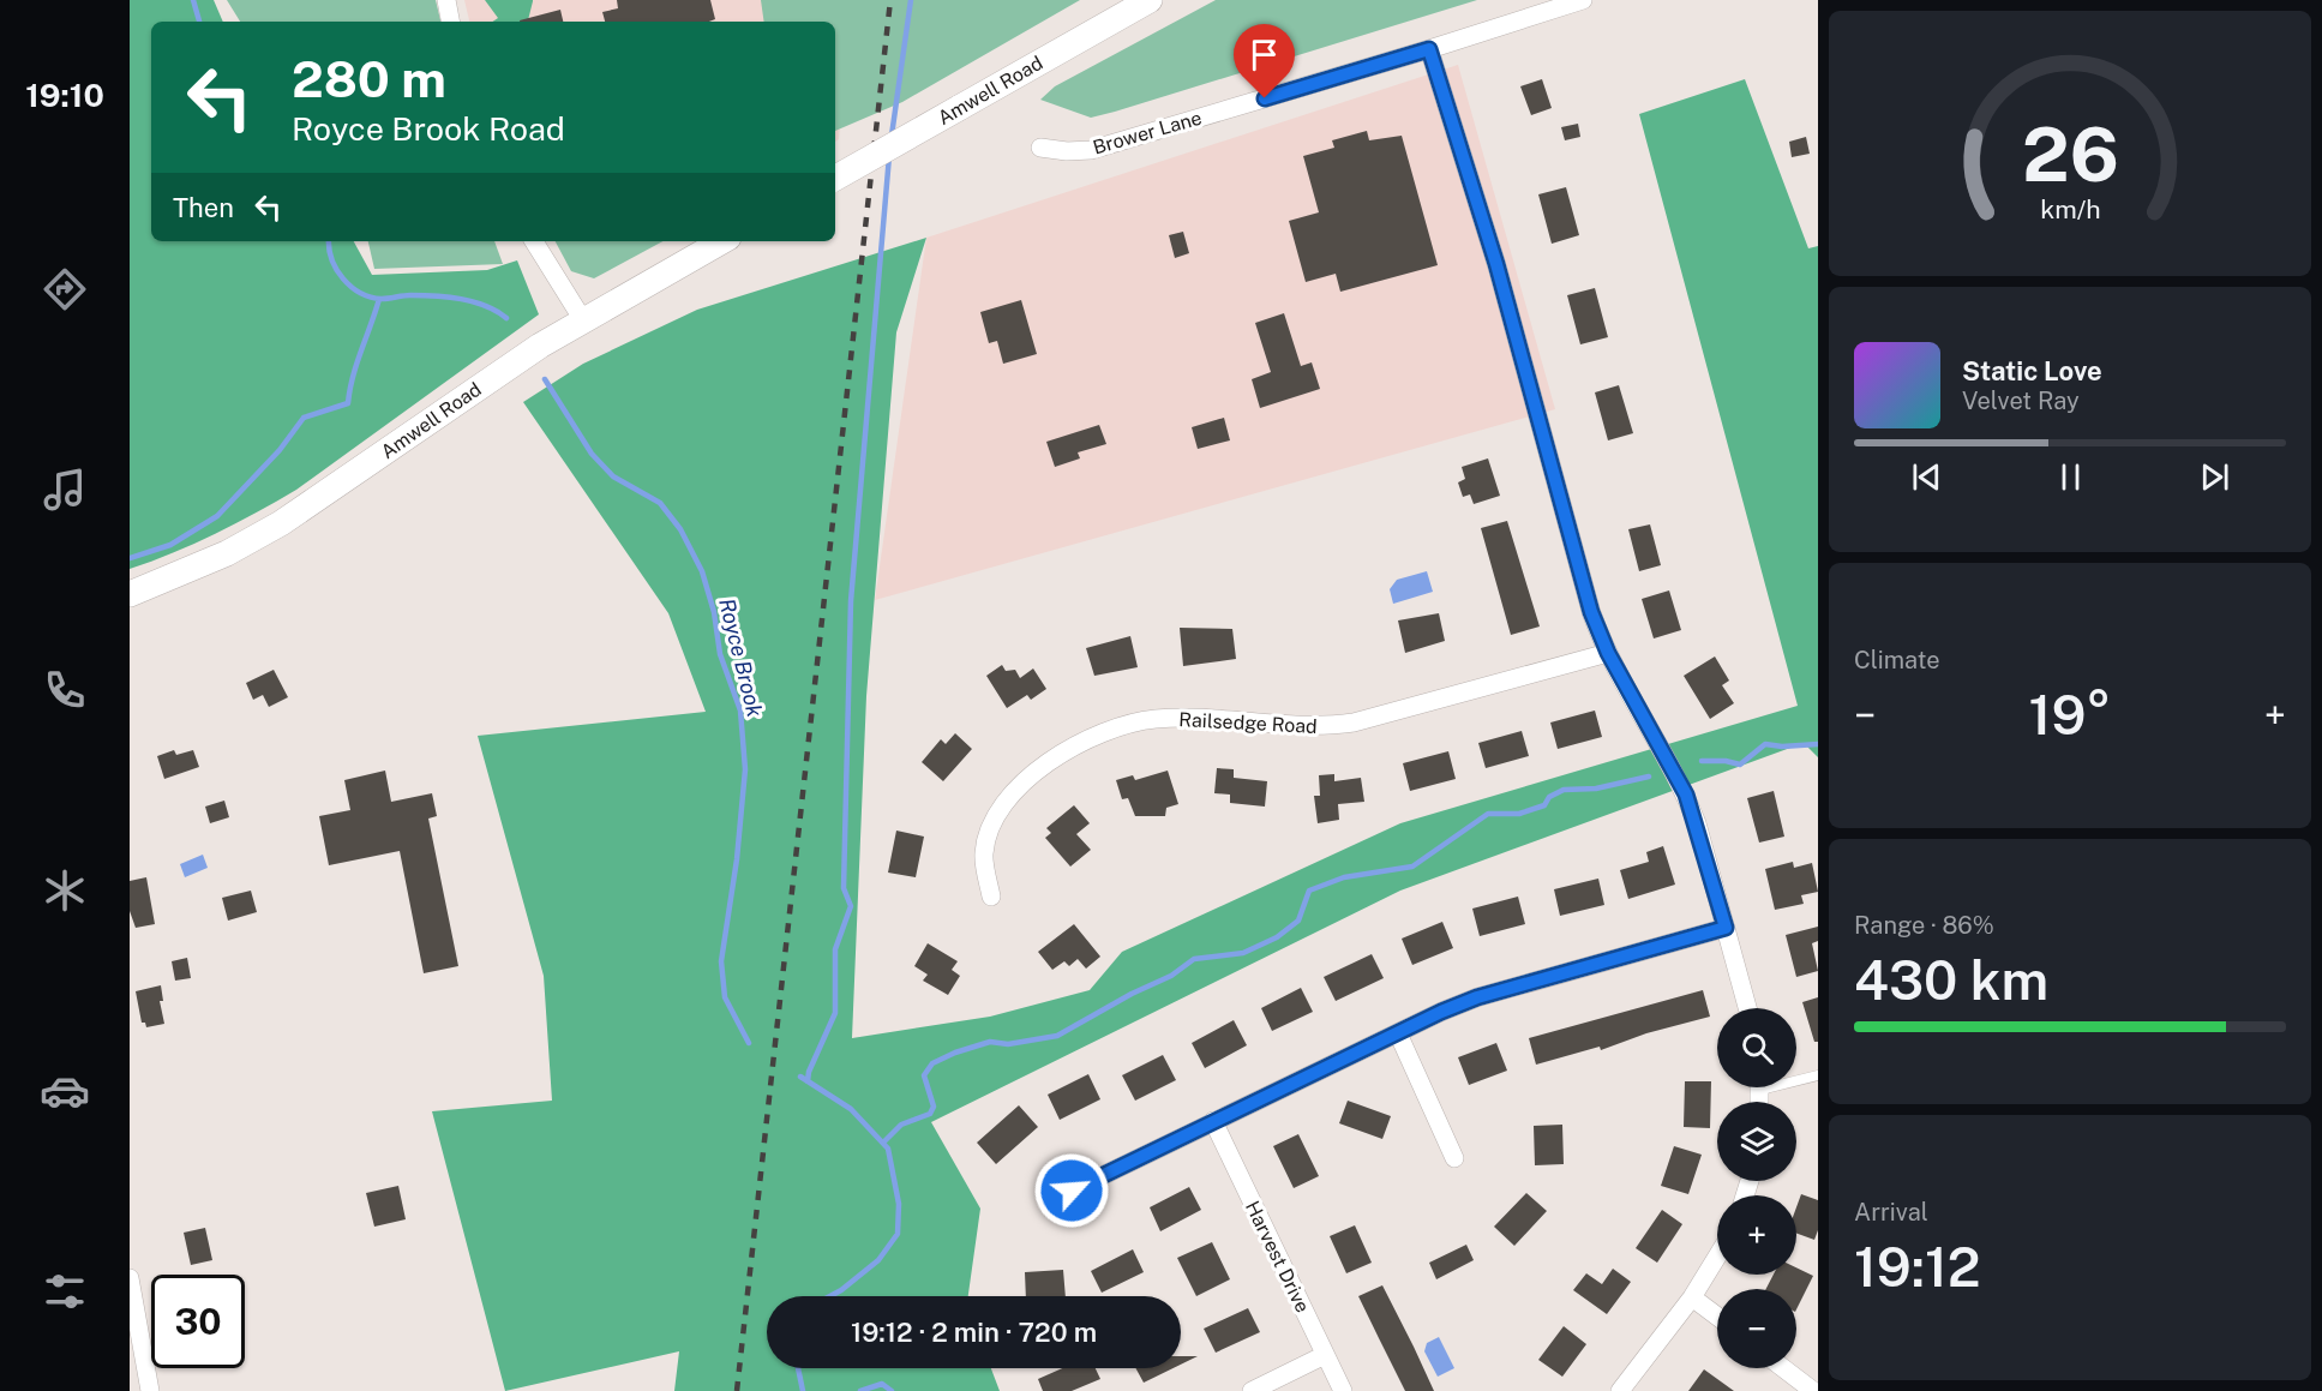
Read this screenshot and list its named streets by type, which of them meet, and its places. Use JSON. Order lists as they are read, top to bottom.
{
  "streets": {
    "main road": ["Amwell Road"],
    "street": ["Brower Lane", "Railsedge Road", "Harvest Drive"]
  },
  "water": ["Royce Brook"],
  "page": {
    "tabs": "19:10",
    "turn": ["280 m", "Royce Brook Road"],
    "then": "Then",
    "song": ["Static Love", "Velvet Ray"],
    "tile": [
      "Climate",
      ["Range · 86%", "430 km"],
      ["Arrival", "19:12"]
    ],
    "heat": ["−", "19°", "+"],
    "map_buttons": ["+", "−"],
    "limit": "30",
    "trip": "19:12 · 2 min · 720 m",
    "gauge": ["26", "km/h"]
  }
}
